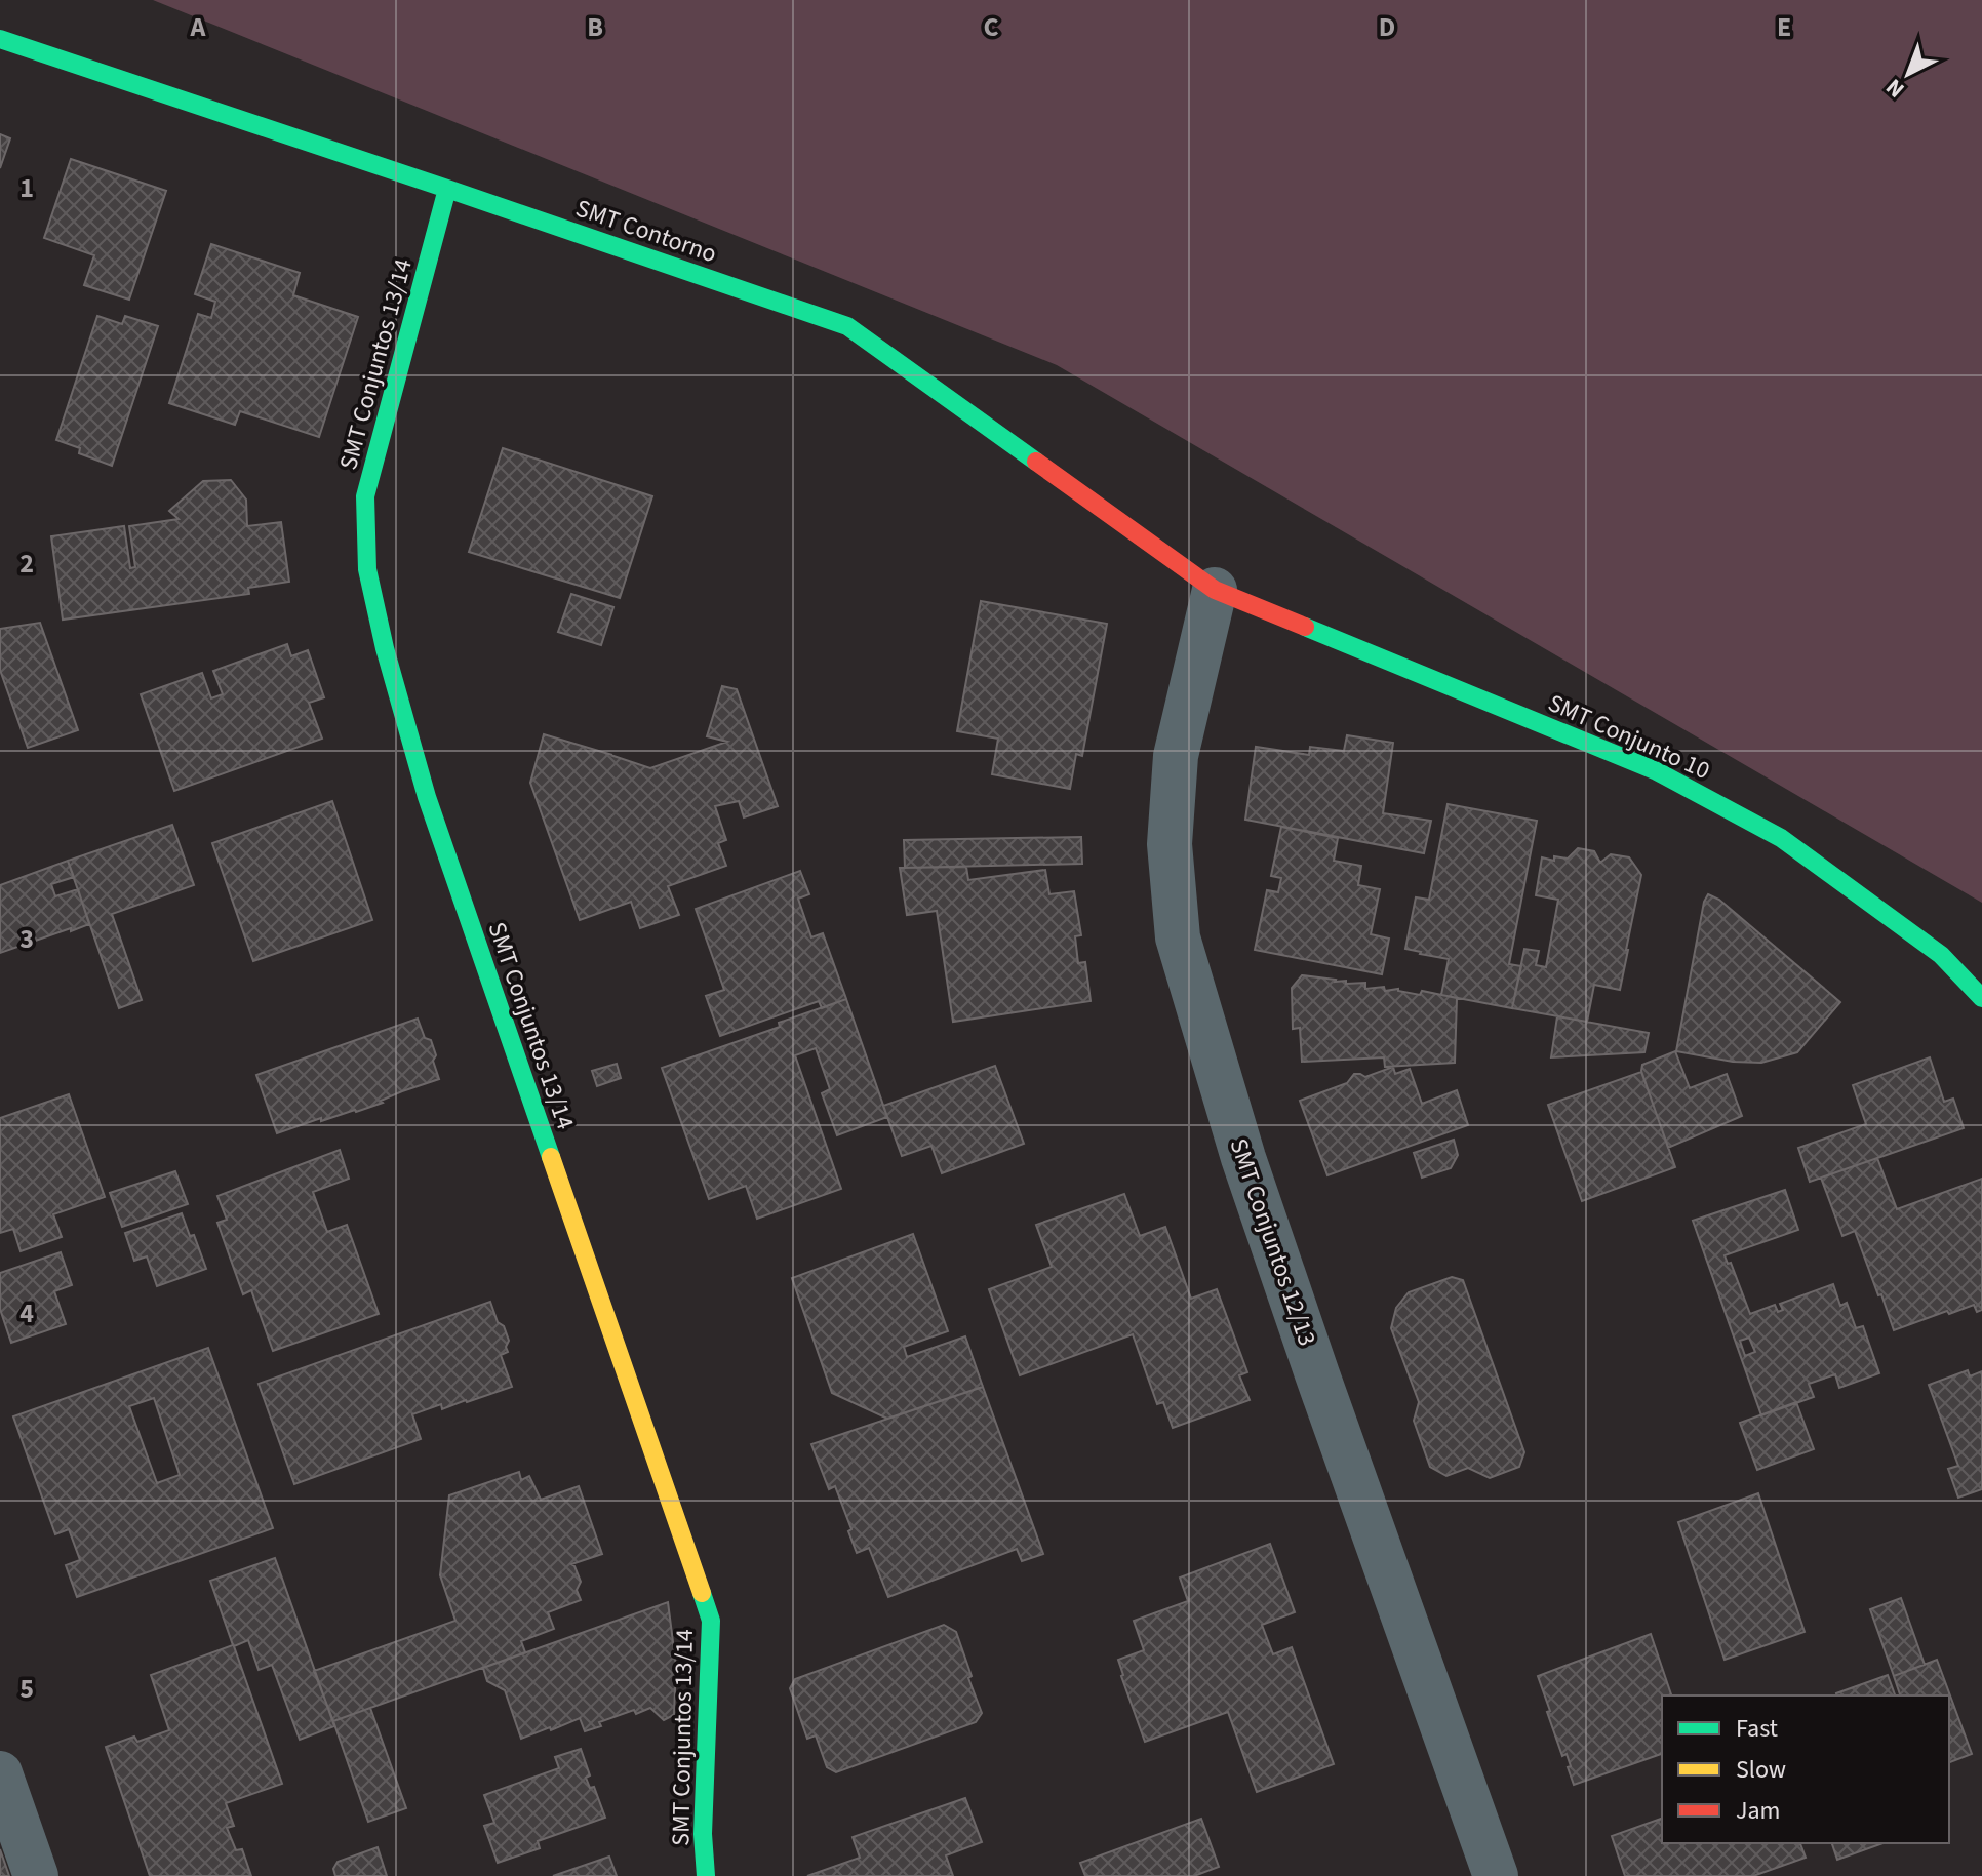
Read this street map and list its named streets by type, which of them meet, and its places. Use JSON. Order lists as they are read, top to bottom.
{
  "streets": {
    "street": [
      "SMT Contorno",
      "SMT Conjuntos 13/14",
      "SMT Conjunto 10",
      "SMT Conjuntos 12/13"
    ]
  },
  "crossings": [
    ["SMT Contorno", "SMT Conjuntos 13/14"],
    ["SMT Contorno", "SMT Conjunto 10"],
    ["SMT Contorno", "SMT Conjuntos 12/13"],
    ["SMT Conjunto 10", "SMT Conjuntos 12/13"]
  ],
  "legend": ["Fast", "Slow", "Jam"],
  "north": "bottom left",
  "grid": {
    "columns": [
      "A",
      "B",
      "C",
      "D",
      "E"
    ],
    "rows": [
      "1",
      "2",
      "3",
      "4",
      "5"
    ]
  }
}
